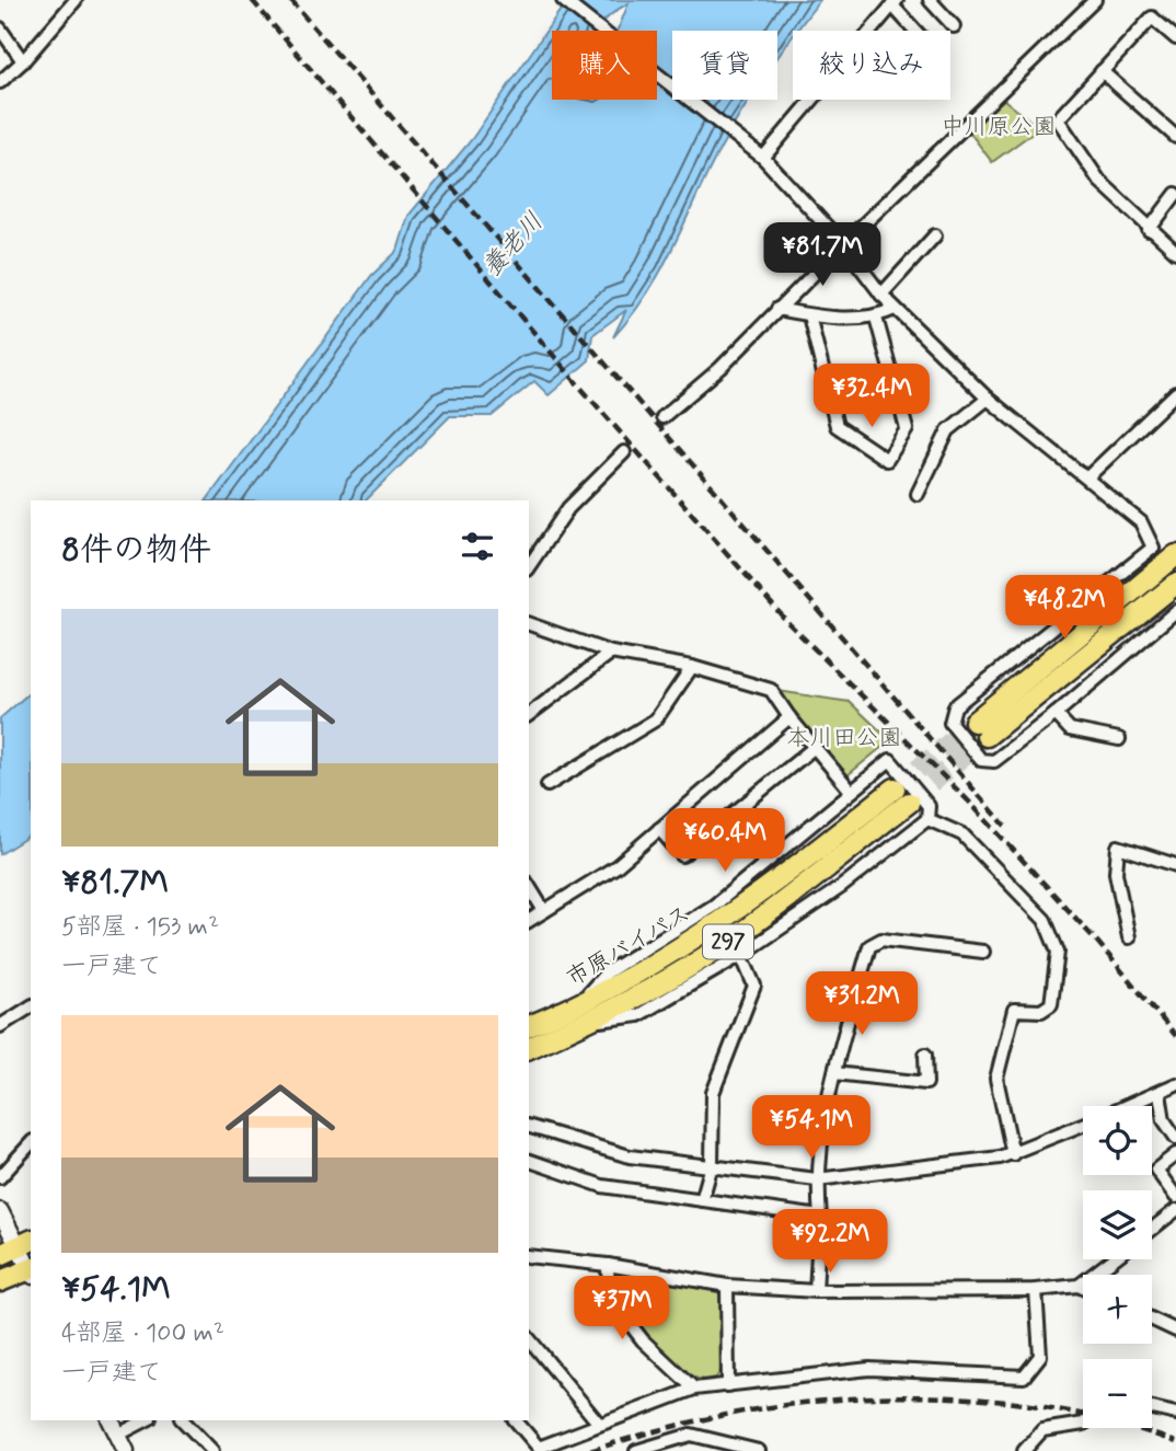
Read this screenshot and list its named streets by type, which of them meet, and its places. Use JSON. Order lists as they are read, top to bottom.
{
  "streets": {
    "highway": ["297", "市原バイパス"]
  },
  "water": ["養老川"],
  "parks": ["中川原公園", "本川田公園"],
  "page": {
    "chip": ["購入", "賃貸", "絞り込み"],
    "price": [
      "¥81.7M",
      "¥32.4M",
      "¥48.2M",
      "¥60.4M",
      "¥31.2M",
      "¥54.1M",
      "¥92.2M",
      "¥37M"
    ],
    "heading": "8件の物件",
    "list": [
      {
        "name": "¥81.7M",
        "note": "5部屋 · 153 m² · 一戸建て"
      },
      {
        "name": "¥54.1M",
        "note": "4部屋 · 100 m² · 一戸建て"
      }
    ],
    "map_buttons": ["+", "−"]
  }
}
